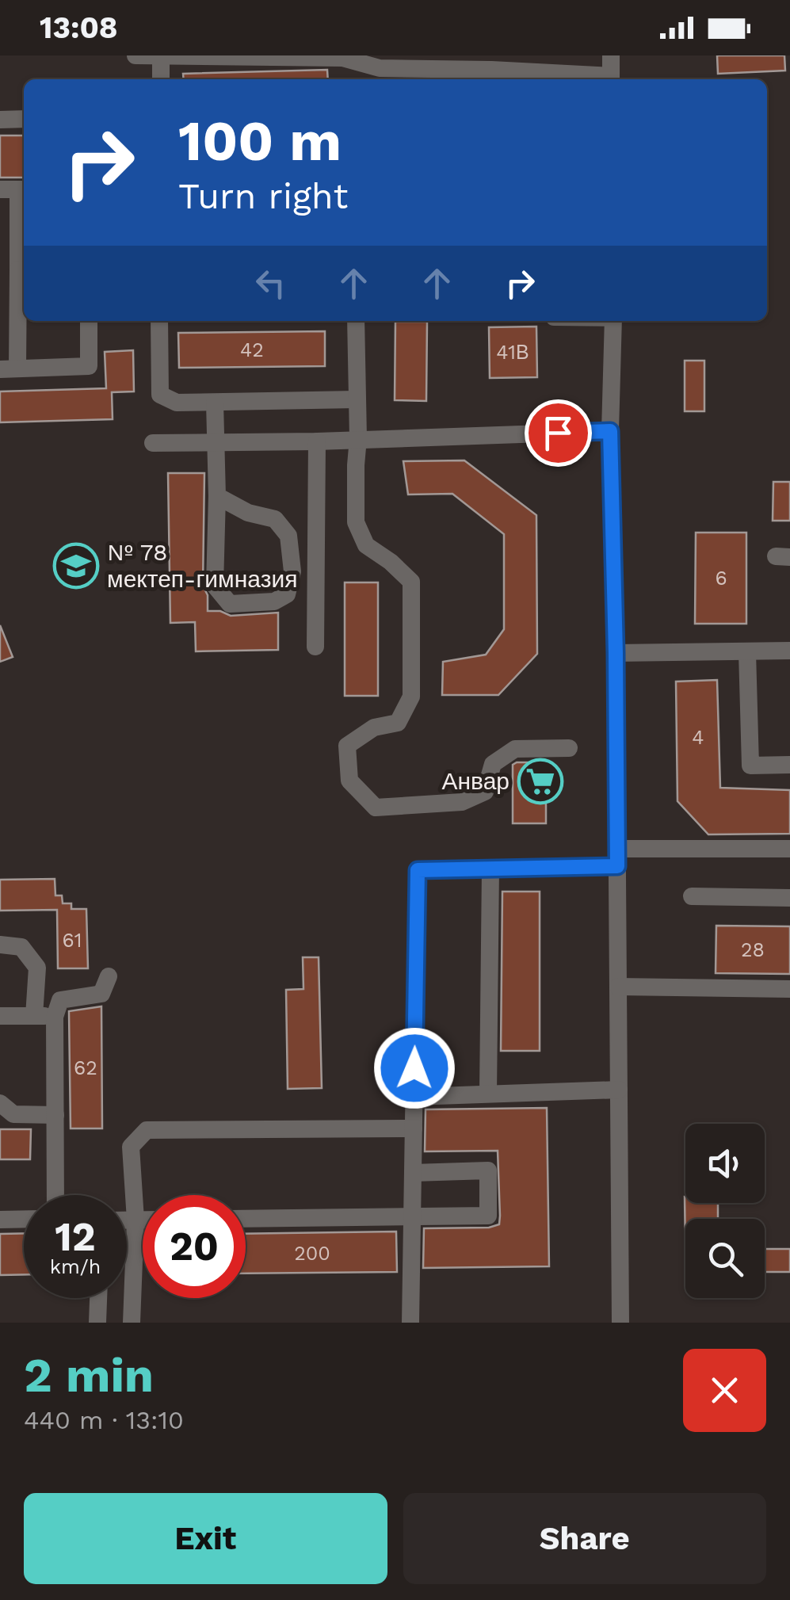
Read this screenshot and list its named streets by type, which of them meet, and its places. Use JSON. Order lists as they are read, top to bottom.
{
  "places": {
    "school or university": ["№ 78 мектеп-гимназия"],
    "supermarket": ["Анвар"]
  },
  "house_numbers": [
    "42",
    "41В",
    "6",
    "4",
    "61",
    "28",
    "62",
    "200"
  ],
  "page": {
    "status": "13:08",
    "turn": ["100 m", "Turn right"],
    "speed": "12 km/h",
    "limit": "20",
    "heading": ["2 min", "440 m · 13:10"],
    "buttons": ["Exit", "Share"]
  }
}
